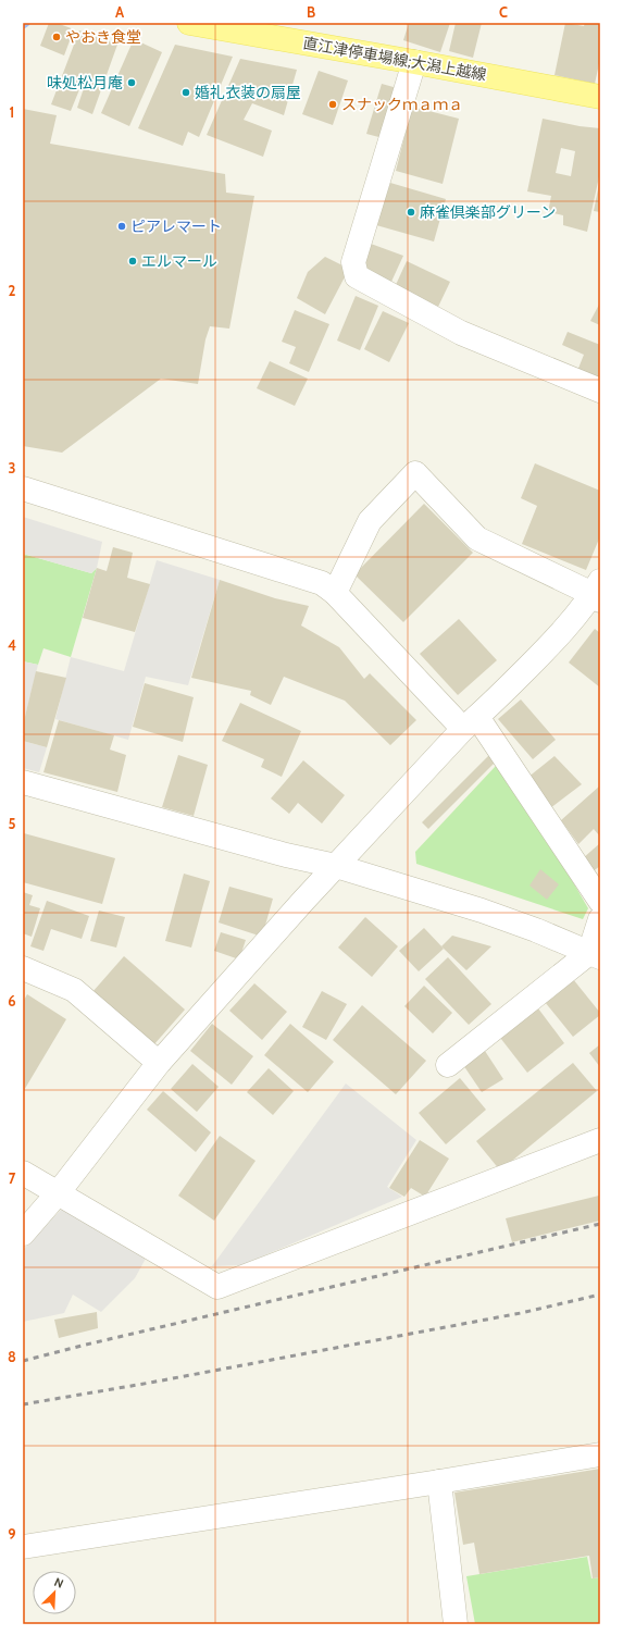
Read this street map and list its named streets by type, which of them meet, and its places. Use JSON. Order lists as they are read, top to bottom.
{
  "streets": {
    "main road": ["直江津停車場線;大潟上越線"]
  },
  "places": [
    "やおき食堂",
    "味処松月庵",
    "婚礼衣装の扇屋",
    "スナックｍａｍａ",
    "麻雀倶楽部グリーン",
    "ピアレマート",
    "エルマール"
  ],
  "north": "top right",
  "grid": {
    "columns": ["A", "B", "C"],
    "rows": [
      "1",
      "2",
      "3",
      "4",
      "5",
      "6",
      "7",
      "8",
      "9"
    ]
  }
}
